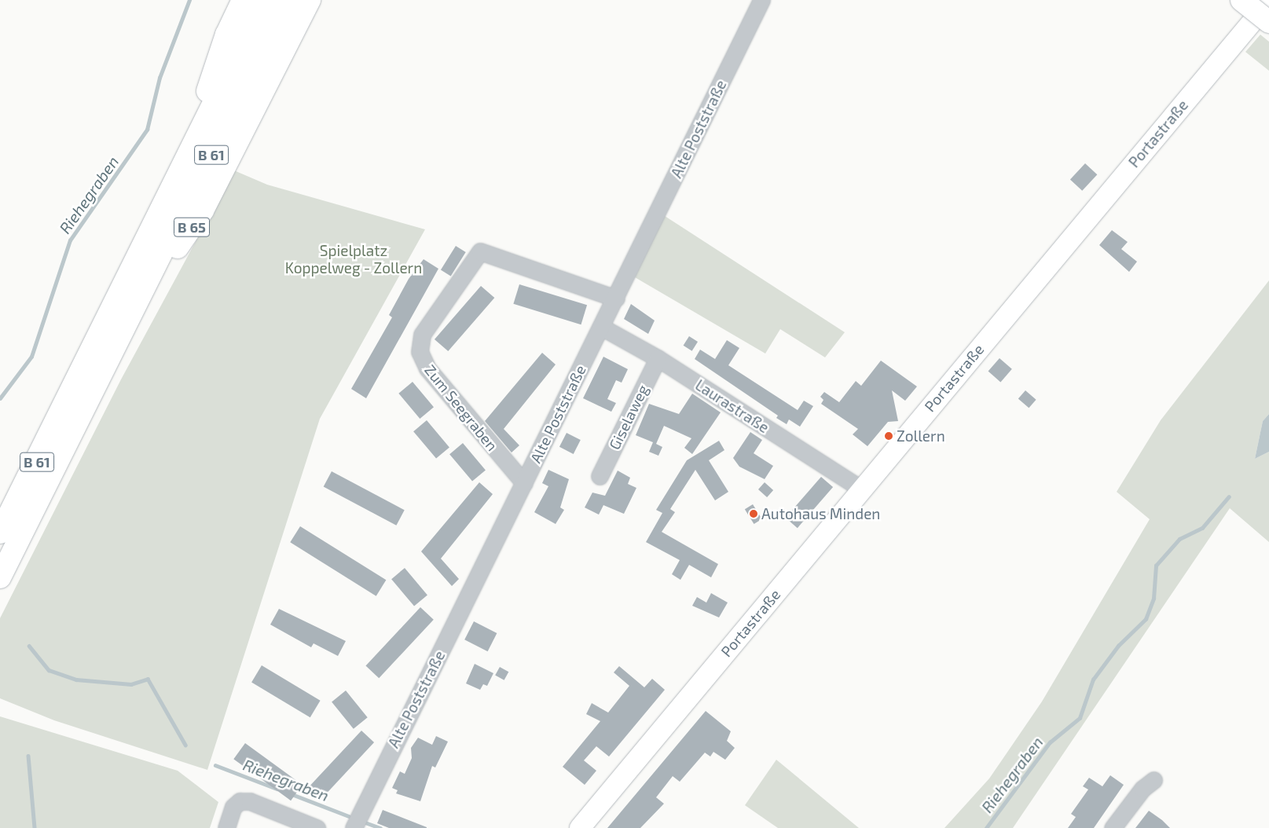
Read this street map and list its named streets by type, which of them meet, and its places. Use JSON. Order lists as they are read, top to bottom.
{
  "streets": {
    "highway": ["B 61", "B 65"],
    "main road": ["Portastraße"],
    "street": [
      "Alte Poststraße",
      "Laurastraße",
      "Zum Seegraben",
      "Giselaweg"
    ]
  },
  "crossings": [
    ["Alte Poststraße", "Laurastraße"],
    ["Alte Poststraße", "Zum Seegraben"],
    ["Portastraße", "Laurastraße"],
    ["B 61", "B 65"],
    ["Laurastraße", "Giselaweg"]
  ],
  "water": ["Riehegraben"],
  "parks": ["Spielplatz Koppelweg - Zollern"],
  "places": ["Zollern", "Autohaus Minden"]
}
